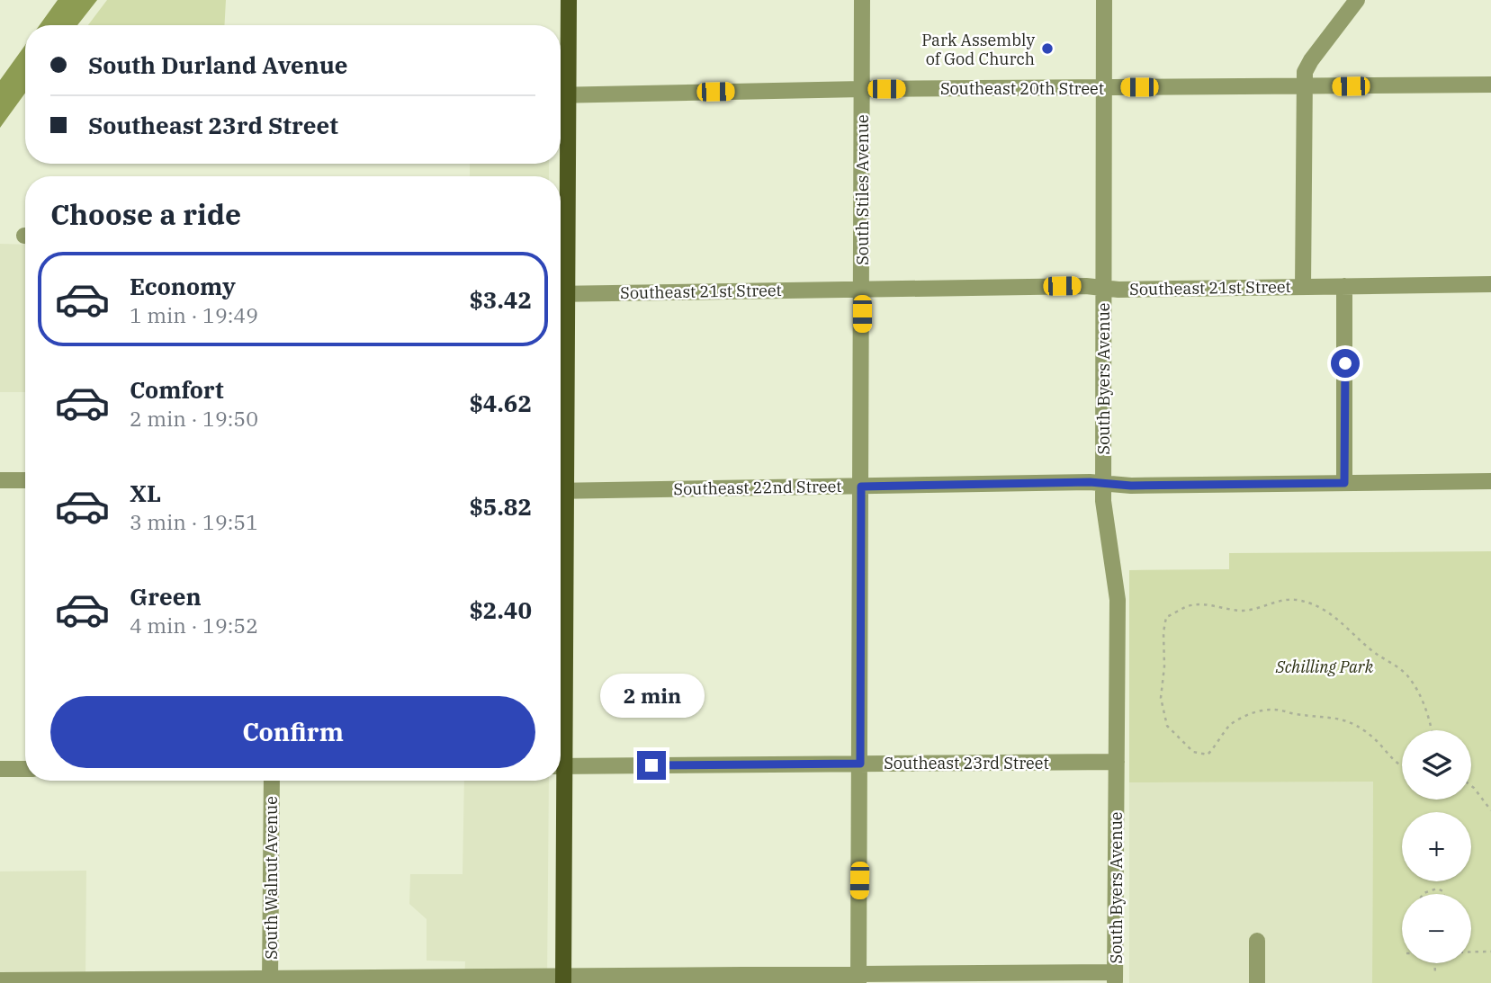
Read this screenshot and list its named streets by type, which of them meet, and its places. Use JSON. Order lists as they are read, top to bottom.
{
  "streets": {
    "street": [
      "Southeast 20th Street",
      "South Stiles Avenue",
      "Southeast 21st Street",
      "South Byers Avenue",
      "Southeast 22nd Street",
      "Southeast 23rd Street",
      "South Walnut Avenue"
    ]
  },
  "crossings": [
    ["Southeast 20th Street", "South Stiles Avenue"],
    ["Southeast 20th Street", "South Byers Avenue"],
    ["South Stiles Avenue", "Southeast 21st Street"],
    ["South Stiles Avenue", "Southeast 22nd Street"],
    ["South Stiles Avenue", "Southeast 23rd Street"],
    ["Southeast 21st Street", "South Byers Avenue"],
    ["South Byers Avenue", "Southeast 22nd Street"],
    ["South Byers Avenue", "Southeast 23rd Street"]
  ],
  "parks": ["Schilling Park"],
  "places": ["Park Assembly of God Church"],
  "page": {
    "banner": ["South Durland Avenue", "Southeast 23rd Street"],
    "heading": "Choose a ride",
    "list": [
      {
        "name": "Economy",
        "note": "1 min · 19:49",
        "value": "$3.42"
      },
      {
        "name": "Comfort",
        "note": "2 min · 19:50",
        "value": "$4.62"
      },
      {
        "name": "XL",
        "note": "3 min · 19:51",
        "value": "$5.82"
      },
      {
        "name": "Green",
        "note": "4 min · 19:52",
        "value": "$2.40"
      }
    ],
    "bubble": "2 min",
    "buttons": "Confirm",
    "map_buttons": ["+", "−"]
  }
}
